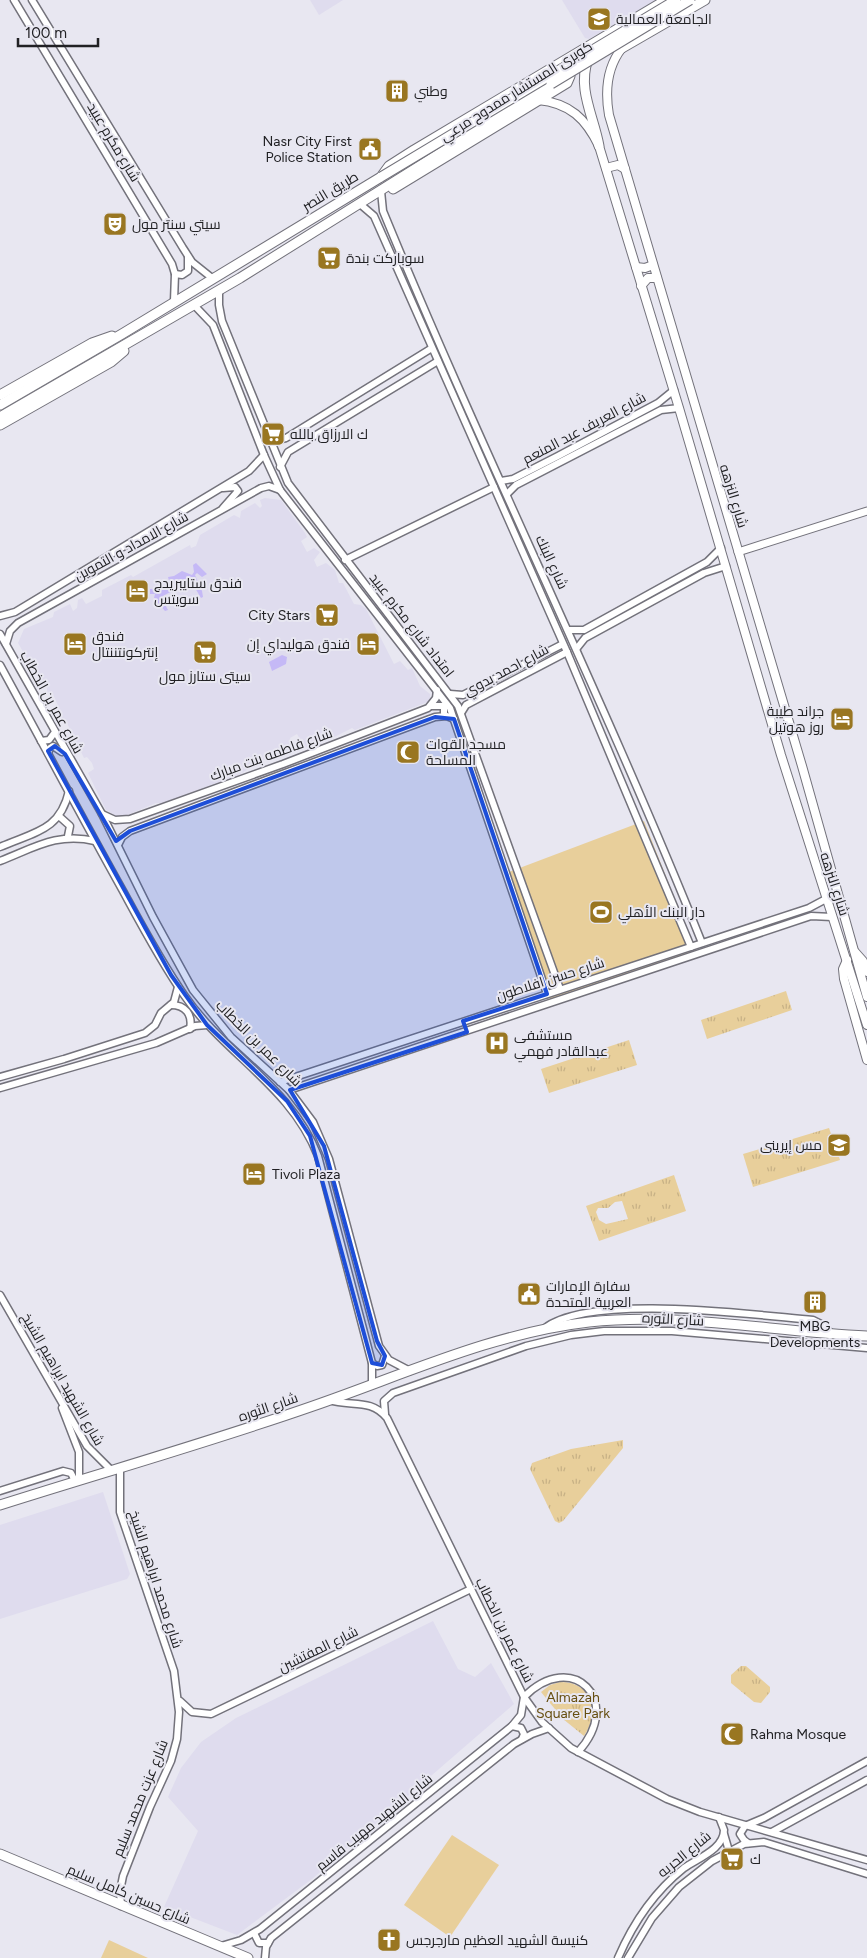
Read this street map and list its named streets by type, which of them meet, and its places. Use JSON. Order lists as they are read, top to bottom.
{
  "streets": {
    "highway": [
      "كوبرى المستشار ممدوح مرعي",
      "طريق النصر",
      "شارع الثوره",
      "شارع حسين كامل سليم"
    ],
    "main road": ["شارع النزهه"],
    "street": [
      "شارع مكرم عبيد",
      "شارع العريف عبد المنعم",
      "شارع الامداد و التموين",
      "شارع البنك",
      "امتداد شارع مكرم عبيد",
      "شارع احمد بدوي",
      "شارع عمر بن الخطاب",
      "شارع فاطمه بنت مبارك",
      "شارع حسن افلاطون",
      "شارع الشهيد ابراهيم الشيخ",
      "شارع محمد ابراهيم الشيخ",
      "شارع المفتشين",
      "شارع عزت محمد سليم",
      "شارع الشهيد مهيب قاسم",
      "شارع الحريه"
    ]
  },
  "crossings": [
    ["كوبرى المستشار ممدوح مرعي", "طريق النصر"],
    ["كوبرى المستشار ممدوح مرعي", "شارع البنك"],
    ["شارع مكرم عبيد", "طريق النصر"],
    ["طريق النصر", "شارع النزهه"],
    ["طريق النصر", "شارع البنك"],
    ["طريق النصر", "امتداد شارع مكرم عبيد"],
    ["شارع العريف عبد المنعم", "شارع النزهه"],
    ["شارع العريف عبد المنعم", "شارع البنك"],
    ["شارع النزهه", "شارع حسن افلاطون"],
    ["شارع الامداد و التموين", "امتداد شارع مكرم عبيد"],
    ["شارع الامداد و التموين", "شارع عمر بن الخطاب"],
    ["شارع البنك", "شارع احمد بدوي"],
    ["شارع البنك", "شارع حسن افلاطون"],
    ["امتداد شارع مكرم عبيد", "شارع احمد بدوي"],
    ["امتداد شارع مكرم عبيد", "شارع حسن افلاطون"],
    ["شارع عمر بن الخطاب", "شارع فاطمه بنت مبارك"],
    ["شارع عمر بن الخطاب", "شارع حسن افلاطون"],
    ["شارع عمر بن الخطاب", "شارع الثوره"],
    ["شارع عمر بن الخطاب", "شارع المفتشين"],
    ["شارع عمر بن الخطاب", "شارع الشهيد مهيب قاسم"],
    ["شارع عمر بن الخطاب", "شارع الحريه"],
    ["شارع الثوره", "شارع الشهيد ابراهيم الشيخ"],
    ["شارع الثوره", "شارع محمد ابراهيم الشيخ"],
    ["شارع الشهيد ابراهيم الشيخ", "شارع محمد ابراهيم الشيخ"],
    ["شارع محمد ابراهيم الشيخ", "شارع المفتشين"],
    ["شارع محمد ابراهيم الشيخ", "شارع عزت محمد سليم"],
    ["شارع المفتشين", "شارع عزت محمد سليم"],
    ["شارع عزت محمد سليم", "شارع حسين كامل سليم"],
    ["شارع الشهيد مهيب قاسم", "شارع حسين كامل سليم"]
  ],
  "parks": ["Almazah Square Park"],
  "places": {
    "school or university": ["الجامعة العمالية", "مس إيرينى"],
    "building": ["وطني", "MBG Developments"],
    "public building": ["Nasr City First Police Station", "سفارة الإمارات العربية المتحدة"],
    "theatre": ["سيتي سنتر مول"],
    "supermarket": [
      "سوباركت بندة",
      "ك الارزاق بالله",
      "City Stars",
      "سيتى ستارز مول",
      "ك"
    ],
    "hotel": [
      "فندق ستايبريدج سويتس",
      "فندق إنتركونتننتال",
      "فندق هوليداي إن",
      "جراند طيبة روز هوتيل",
      "Tivoli Plaza"
    ],
    "mosque": ["مسجد القوات المسلحة", "Rahma Mosque"],
    "sports": ["دار البنك الأهلي"],
    "hospital": ["مستشفى عبدالقادر فهمي"],
    "church": ["كنيسة الشهيد العظيم مارجرجس"]
  },
  "scale_bar": "100 m"
}
